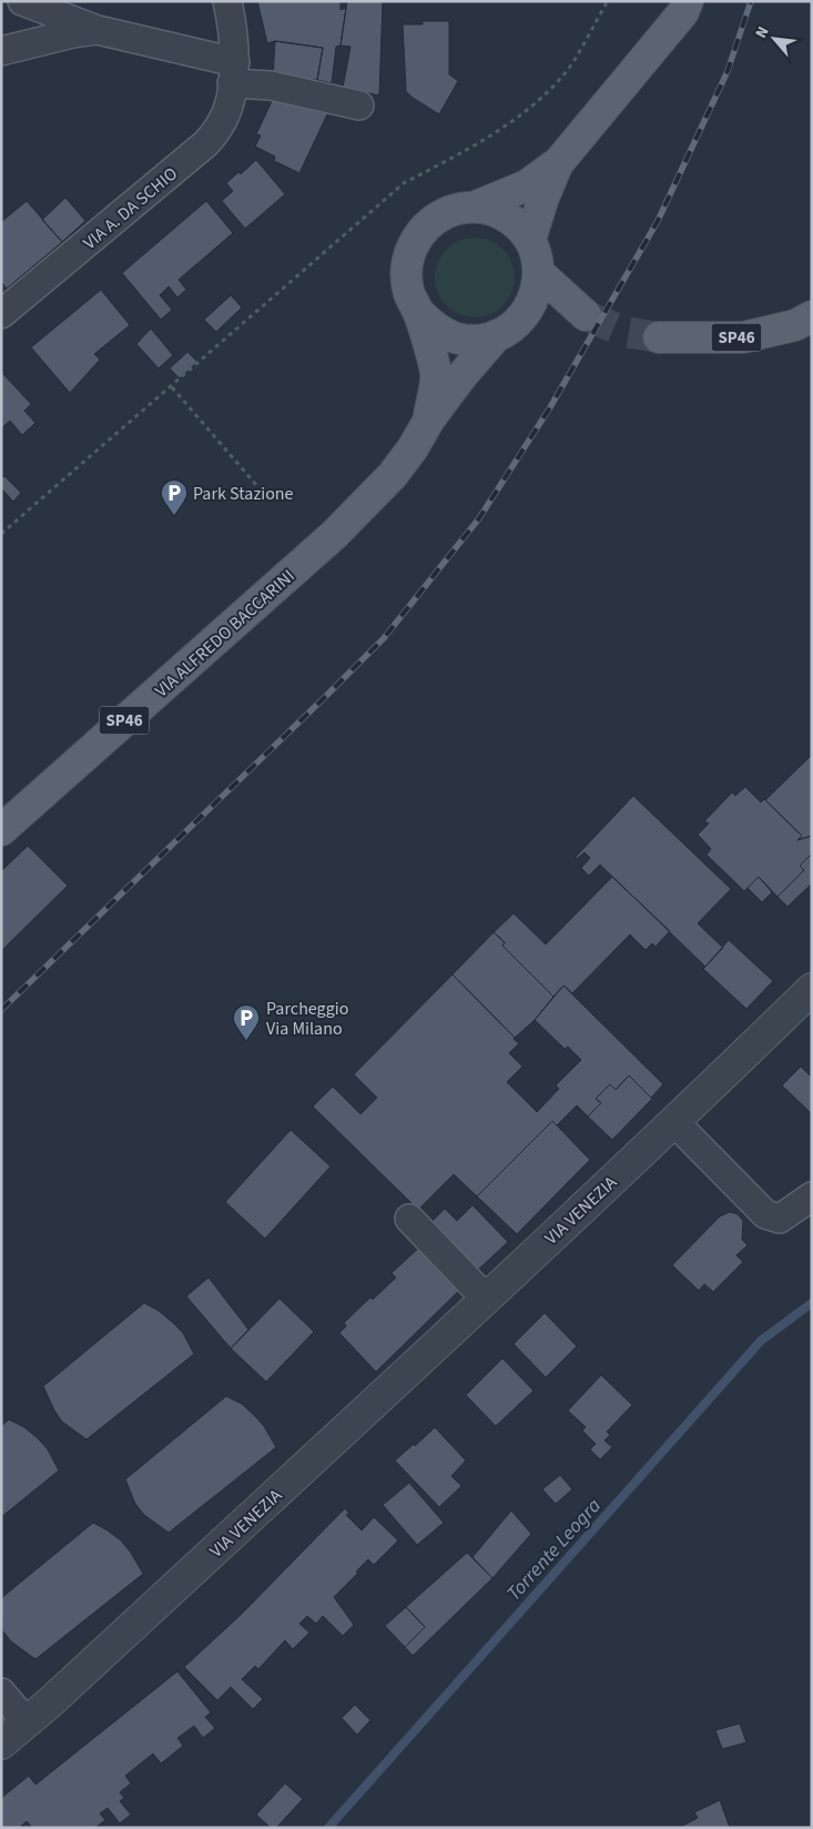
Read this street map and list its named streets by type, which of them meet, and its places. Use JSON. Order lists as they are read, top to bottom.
{
  "streets": {
    "main road": ["SP46", "VIA ALFREDO BACCARINI"],
    "street": ["VIA A. DA SCHIO", "VIA VENEZIA"]
  },
  "water": ["Torrente Leogra"],
  "places": {
    "parking": ["Park Stazione", "Parcheggio Via Milano"]
  },
  "north": "top left"
}
